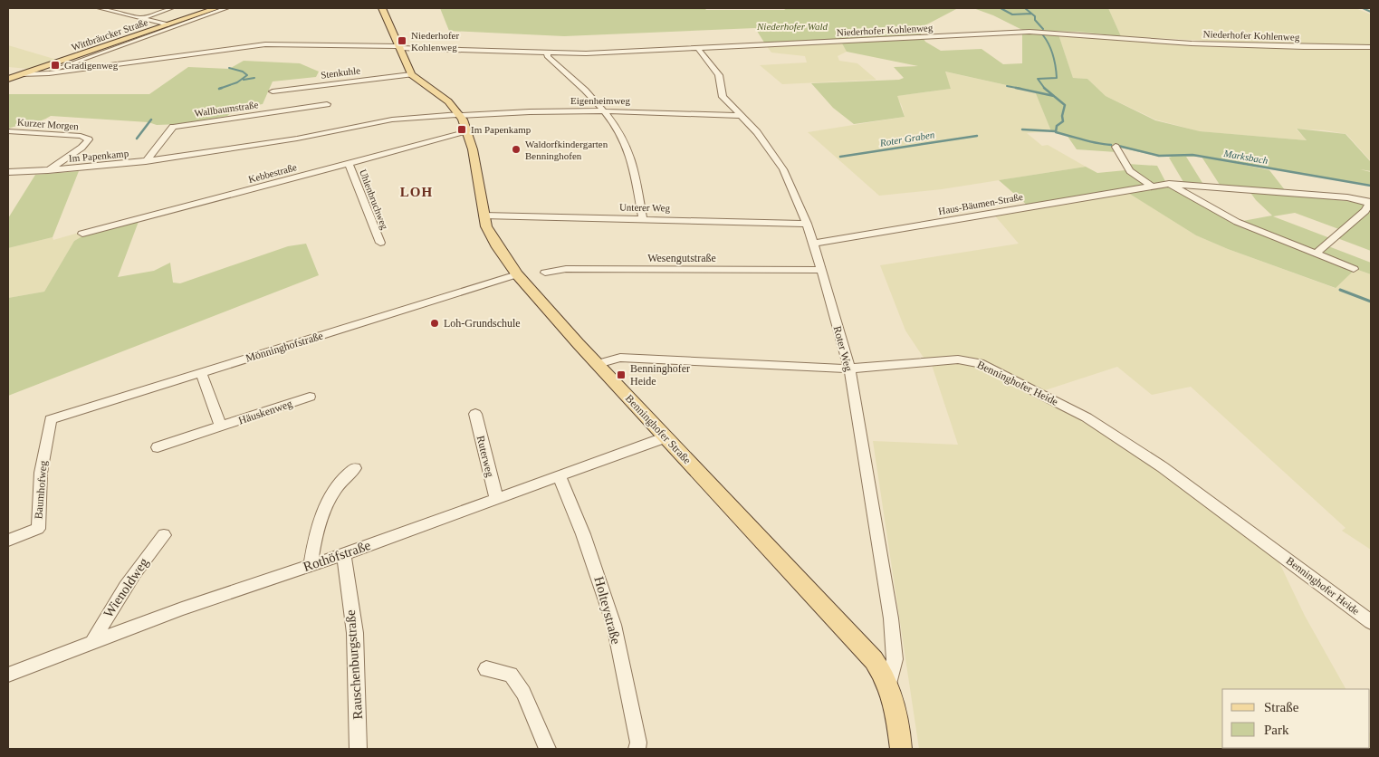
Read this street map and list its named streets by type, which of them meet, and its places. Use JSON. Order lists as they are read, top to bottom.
{
  "streets": {
    "main road": ["Wittbräucker Straße", "Benninghofer Straße"],
    "street": [
      "Niederhofer Kohlenweg",
      "Stenkuhle",
      "Eigenheimweg",
      "Wallbaumstraße",
      "Kurzer Morgen",
      "Im Papenkamp",
      "Kebbestraße",
      "Uhlenbruchweg",
      "Haus-Bäumen-Straße",
      "Unterer Weg",
      "Wesengutstraße",
      "Mönninghofstraße",
      "Roter Weg",
      "Benninghofer Heide",
      "Häuskenweg",
      "Ruterweg",
      "Baumhofweg",
      "Rothöfstraße",
      "Wienoldweg",
      "Holteystraße",
      "Rauschenburgstraße"
    ]
  },
  "crossings": [
    ["Niederhofer Kohlenweg", "Wittbräucker Straße"],
    ["Niederhofer Kohlenweg", "Roter Weg"],
    ["Niederhofer Kohlenweg", "Benninghofer Straße"],
    ["Stenkuhle", "Benninghofer Straße"],
    ["Eigenheimweg", "Im Papenkamp"],
    ["Eigenheimweg", "Roter Weg"],
    ["Eigenheimweg", "Benninghofer Straße"],
    ["Wallbaumstraße", "Im Papenkamp"],
    ["Kurzer Morgen", "Im Papenkamp"],
    ["Im Papenkamp", "Benninghofer Straße"],
    ["Kebbestraße", "Uhlenbruchweg"],
    ["Kebbestraße", "Benninghofer Straße"],
    ["Haus-Bäumen-Straße", "Roter Weg"],
    ["Unterer Weg", "Roter Weg"],
    ["Unterer Weg", "Benninghofer Straße"],
    ["Wesengutstraße", "Roter Weg"],
    ["Mönninghofstraße", "Benninghofer Straße"],
    ["Mönninghofstraße", "Baumhofweg"],
    ["Roter Weg", "Benninghofer Heide"],
    ["Roter Weg", "Benninghofer Straße"],
    ["Benninghofer Heide", "Benninghofer Straße"],
    ["Benninghofer Straße", "Rothöfstraße"],
    ["Ruterweg", "Rothöfstraße"],
    ["Rothöfstraße", "Wienoldweg"],
    ["Rothöfstraße", "Holteystraße"],
    ["Rothöfstraße", "Rauschenburgstraße"]
  ],
  "districts": ["LOH"],
  "water": ["Roter Graben", "Marksbach"],
  "parks": ["Niederhofer Wald"],
  "places": {
    "transit": [
      "Niederhofer Kohlenweg",
      "Gradigenweg",
      "Im Papenkamp",
      "Benninghofer Heide"
    ],
    "other": ["Waldorfkindergarten Benninghofen", "Loh-Grundschule"]
  },
  "legend": ["Straße", "Park"]
}
